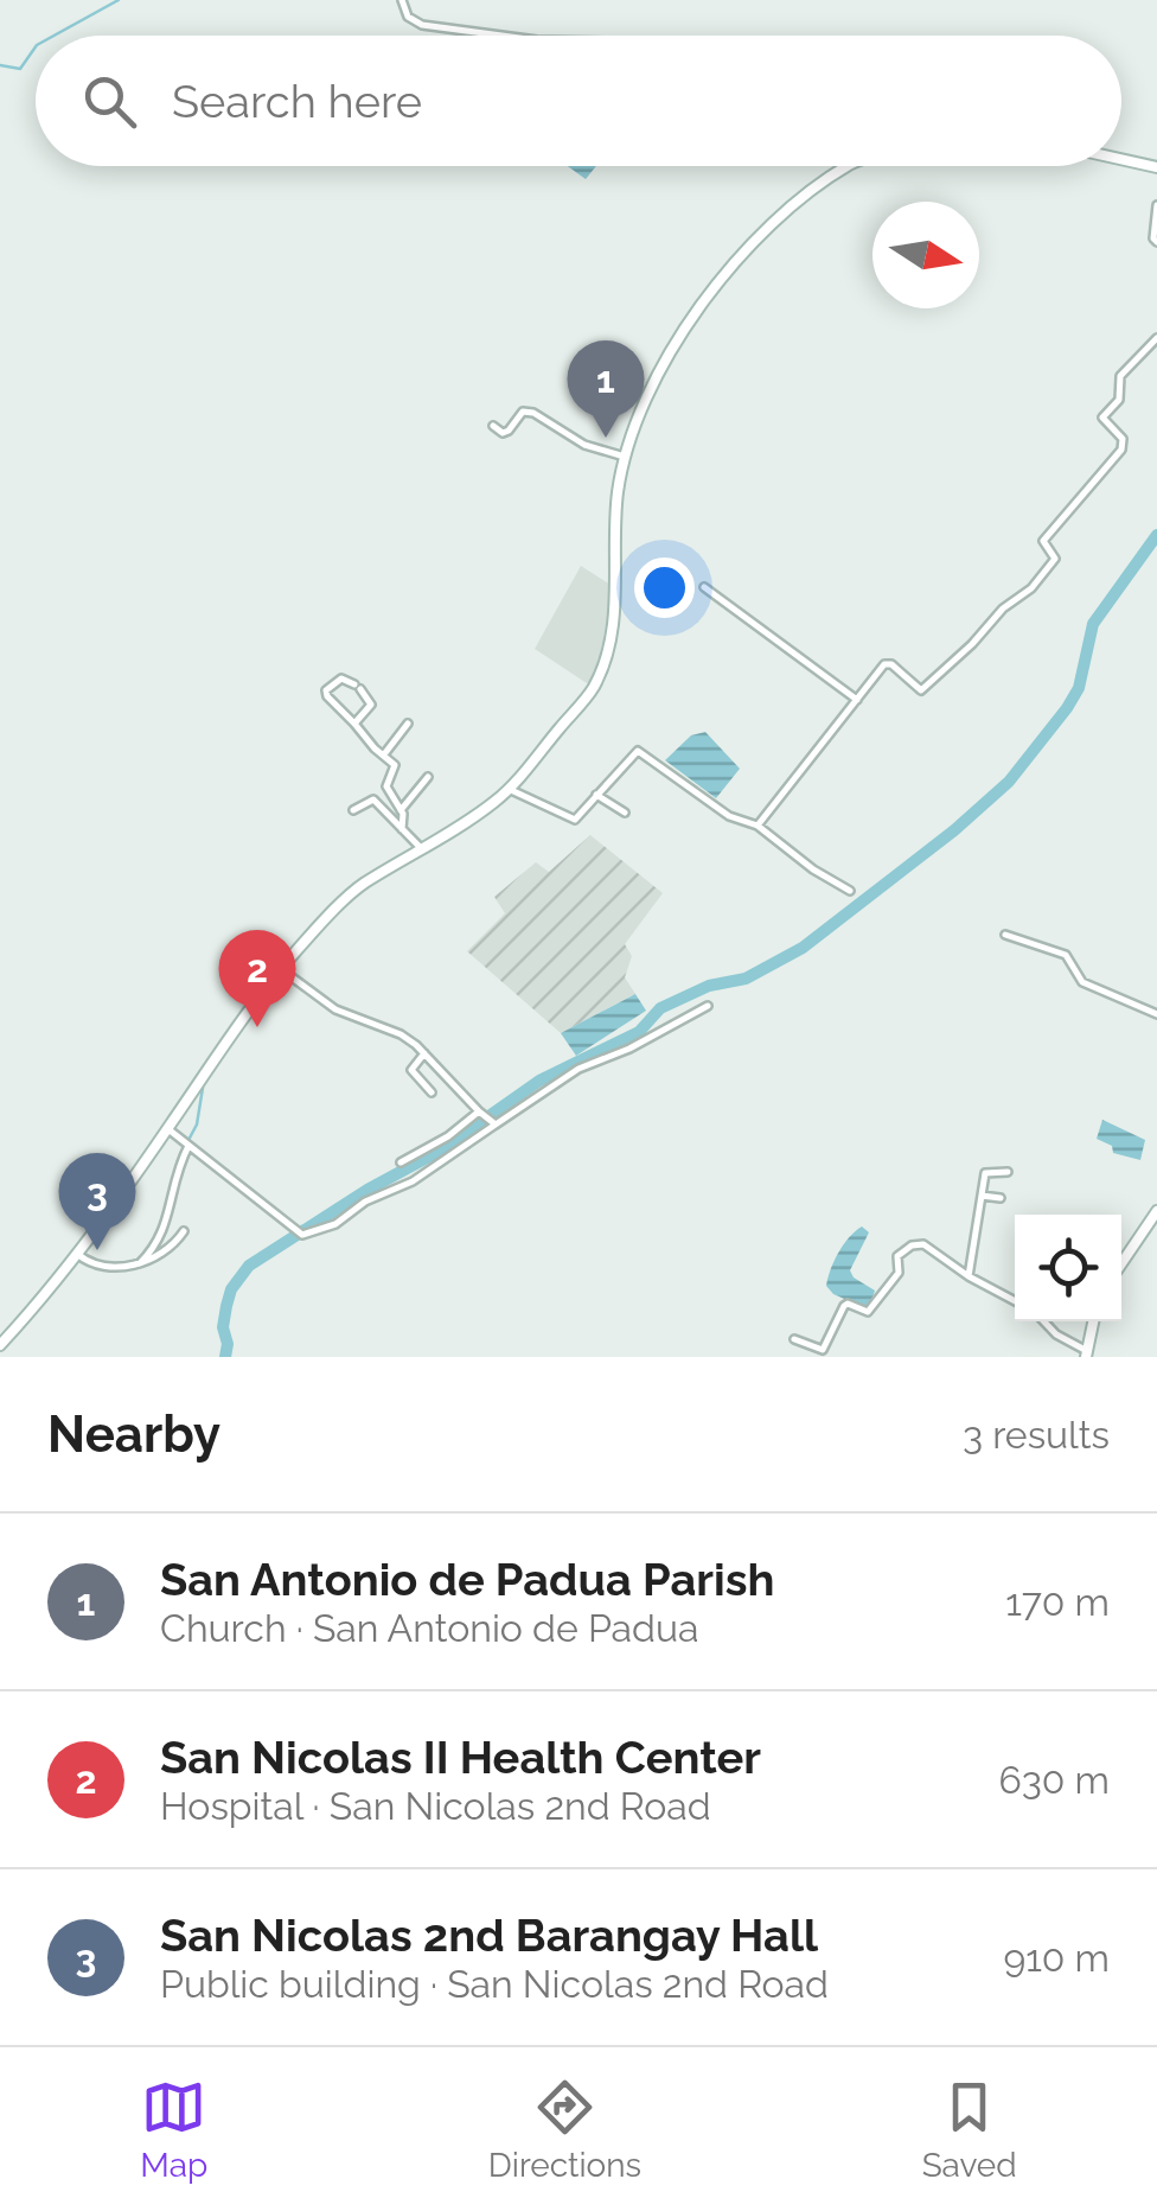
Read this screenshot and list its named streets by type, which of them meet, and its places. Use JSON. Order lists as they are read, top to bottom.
{
  "north": "right",
  "page": {
    "search": "Search here",
    "pins": ["1", "2", "3"],
    "heading": ["Nearby", "3 results"],
    "list": [
      {
        "mark": "1",
        "name": "San Antonio de Padua Parish",
        "note": "Church · San Antonio de Padua",
        "value": "170 m"
      },
      {
        "mark": "2",
        "name": "San Nicolas II Health Center",
        "note": "Hospital · San Nicolas 2nd Road",
        "value": "630 m"
      },
      {
        "mark": "3",
        "name": "San Nicolas 2nd Barangay Hall",
        "note": "Public building · San Nicolas 2nd Road",
        "value": "910 m"
      }
    ],
    "nav": ["Map", "Directions", "Saved"]
  }
}
